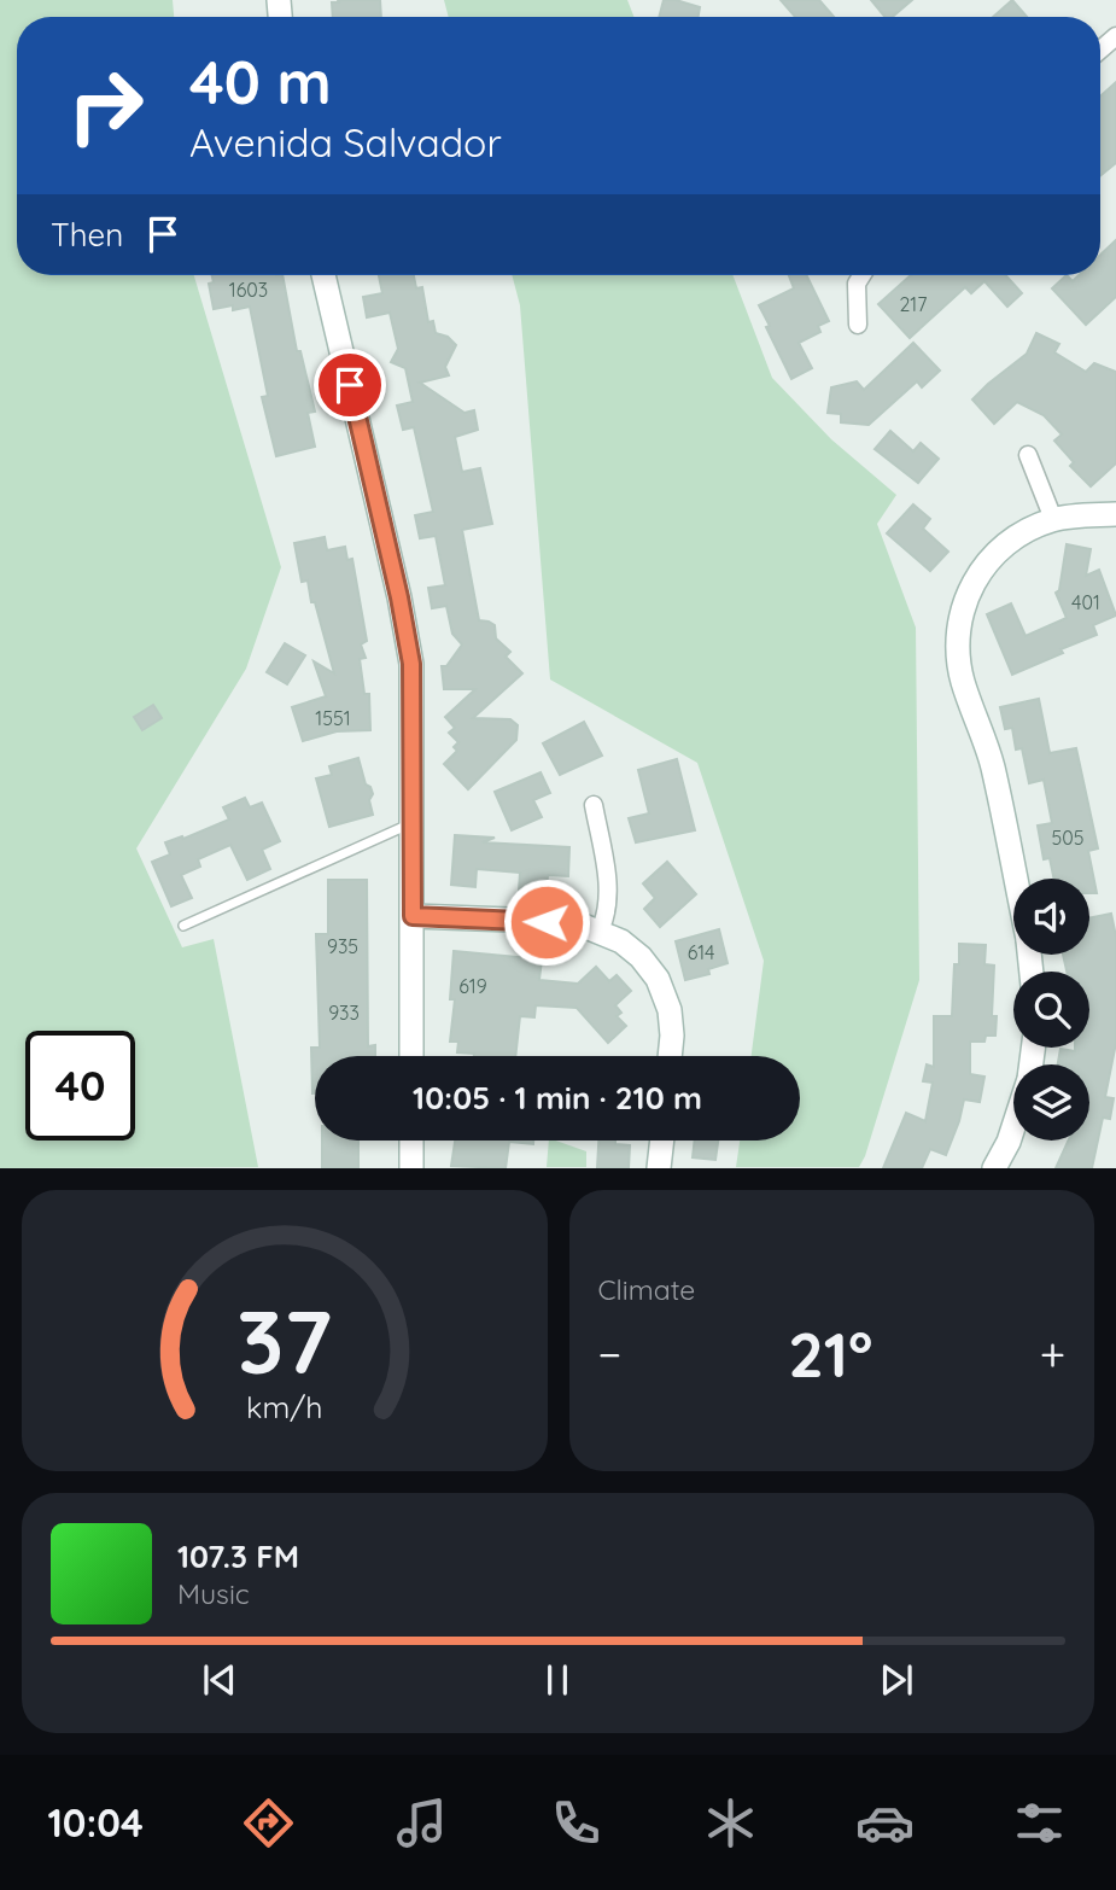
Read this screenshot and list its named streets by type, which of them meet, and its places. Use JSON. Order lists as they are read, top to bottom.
{
  "house_numbers": [
    "1603",
    "217",
    "401",
    "1551",
    "505",
    "935",
    "614",
    "619",
    "933"
  ],
  "page": {
    "turn": ["40 m", "Avenida Salvador"],
    "then": "Then",
    "limit": "40",
    "trip": "10:05 · 1 min · 210 m",
    "tile": "Climate",
    "heat": ["−", "21°", "+"],
    "song": ["107.3 FM", "Music"],
    "tabs": "10:04",
    "gauge": ["37", "km/h"]
  }
}
